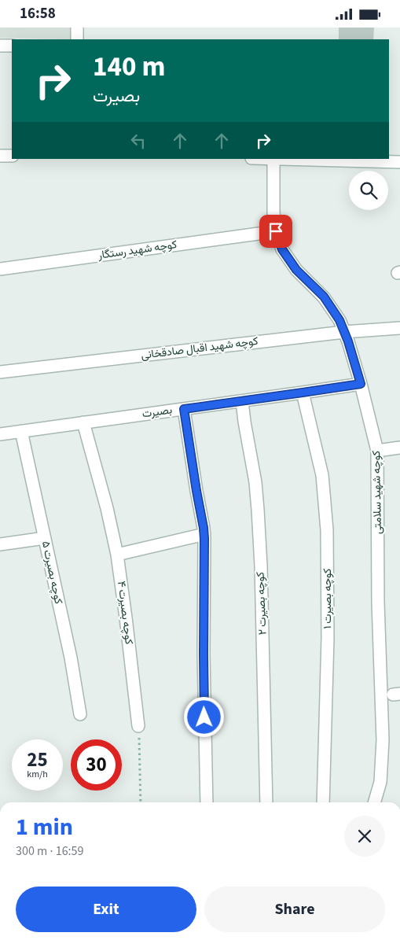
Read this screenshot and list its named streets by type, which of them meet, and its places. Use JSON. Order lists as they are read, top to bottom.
{
  "streets": {
    "street": [
      "کوچه شهید رستگار",
      "کوچه شهید اقبال صادقخانی",
      "بصیرت",
      "کوچه شهید سلامتی",
      "کوچه بصیرت ۵",
      "کوچه بصیرت ۱",
      "کوچه بصیرت ۲",
      "کوچه بصیرت ۴"
    ]
  },
  "crossings": [
    ["کوچه شهید رستگار", "کوچه شهید سلامتی"],
    ["کوچه شهید اقبال صادقخانی", "کوچه شهید سلامتی"],
    ["بصیرت", "کوچه شهید سلامتی"],
    ["بصیرت", "کوچه بصیرت ۵"],
    ["بصیرت", "کوچه بصیرت ۱"],
    ["بصیرت", "کوچه بصیرت ۲"],
    ["بصیرت", "کوچه بصیرت ۴"]
  ],
  "page": {
    "status": "16:58",
    "turn": ["140 m", "بصیرت"],
    "speed": "25 km/h",
    "limit": "30",
    "heading": ["1 min", "300 m · 16:59"],
    "buttons": ["Exit", "Share"]
  }
}
